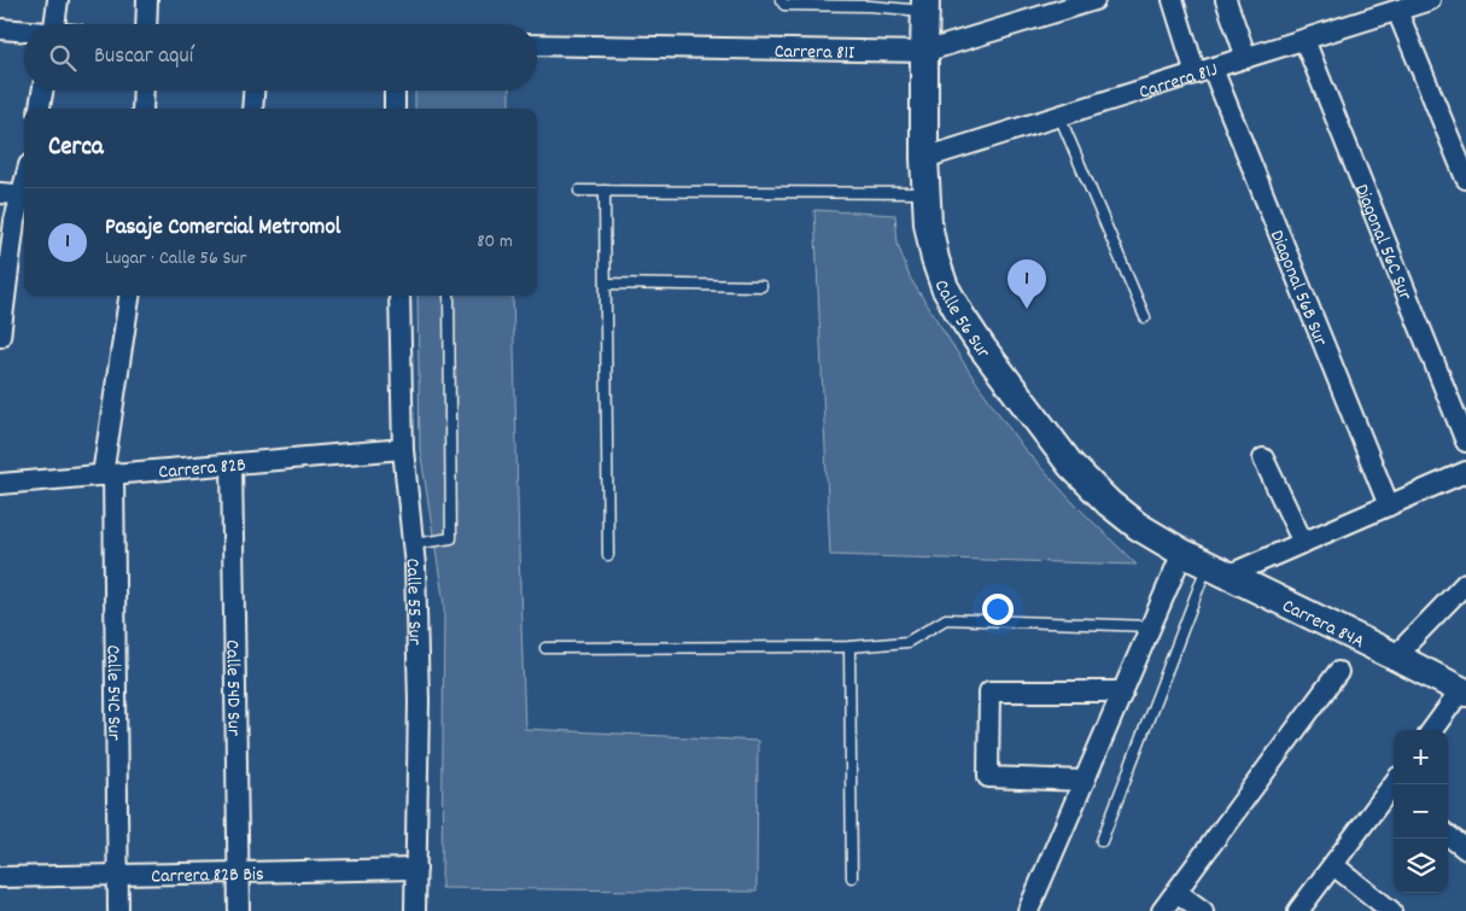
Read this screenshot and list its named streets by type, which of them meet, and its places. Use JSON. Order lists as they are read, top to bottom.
{
  "streets": {
    "street": [
      "Carrera 81I",
      "Carrera 81J",
      "Diagonal 56C Sur",
      "Diagonal 56B Sur",
      "Calle 56 Sur",
      "Carrera 82B",
      "Calle 55 Sur",
      "Carrera 84A",
      "Calle 54D Sur",
      "Calle 54C Sur",
      "Carrera 82B Bis"
    ]
  },
  "crossings": [
    ["Carrera 81I", "Calle 56 Sur"],
    ["Carrera 81J", "Diagonal 56C Sur"],
    ["Carrera 81J", "Diagonal 56B Sur"],
    ["Carrera 81J", "Calle 56 Sur"],
    ["Calle 56 Sur", "Carrera 84A"],
    ["Carrera 82B", "Calle 55 Sur"],
    ["Carrera 82B", "Calle 54D Sur"],
    ["Carrera 82B", "Calle 54C Sur"],
    ["Calle 55 Sur", "Carrera 82B Bis"],
    ["Calle 54D Sur", "Carrera 82B Bis"],
    ["Calle 54C Sur", "Carrera 82B Bis"]
  ],
  "page": {
    "search": "Buscar aquí",
    "heading": "Cerca",
    "list": [
      {
        "mark": "1",
        "name": "Pasaje Comercial Metromol",
        "note": "Lugar · Calle 56 Sur",
        "value": "80 m"
      }
    ],
    "pins": "1",
    "map_buttons": ["+", "−"]
  }
}
